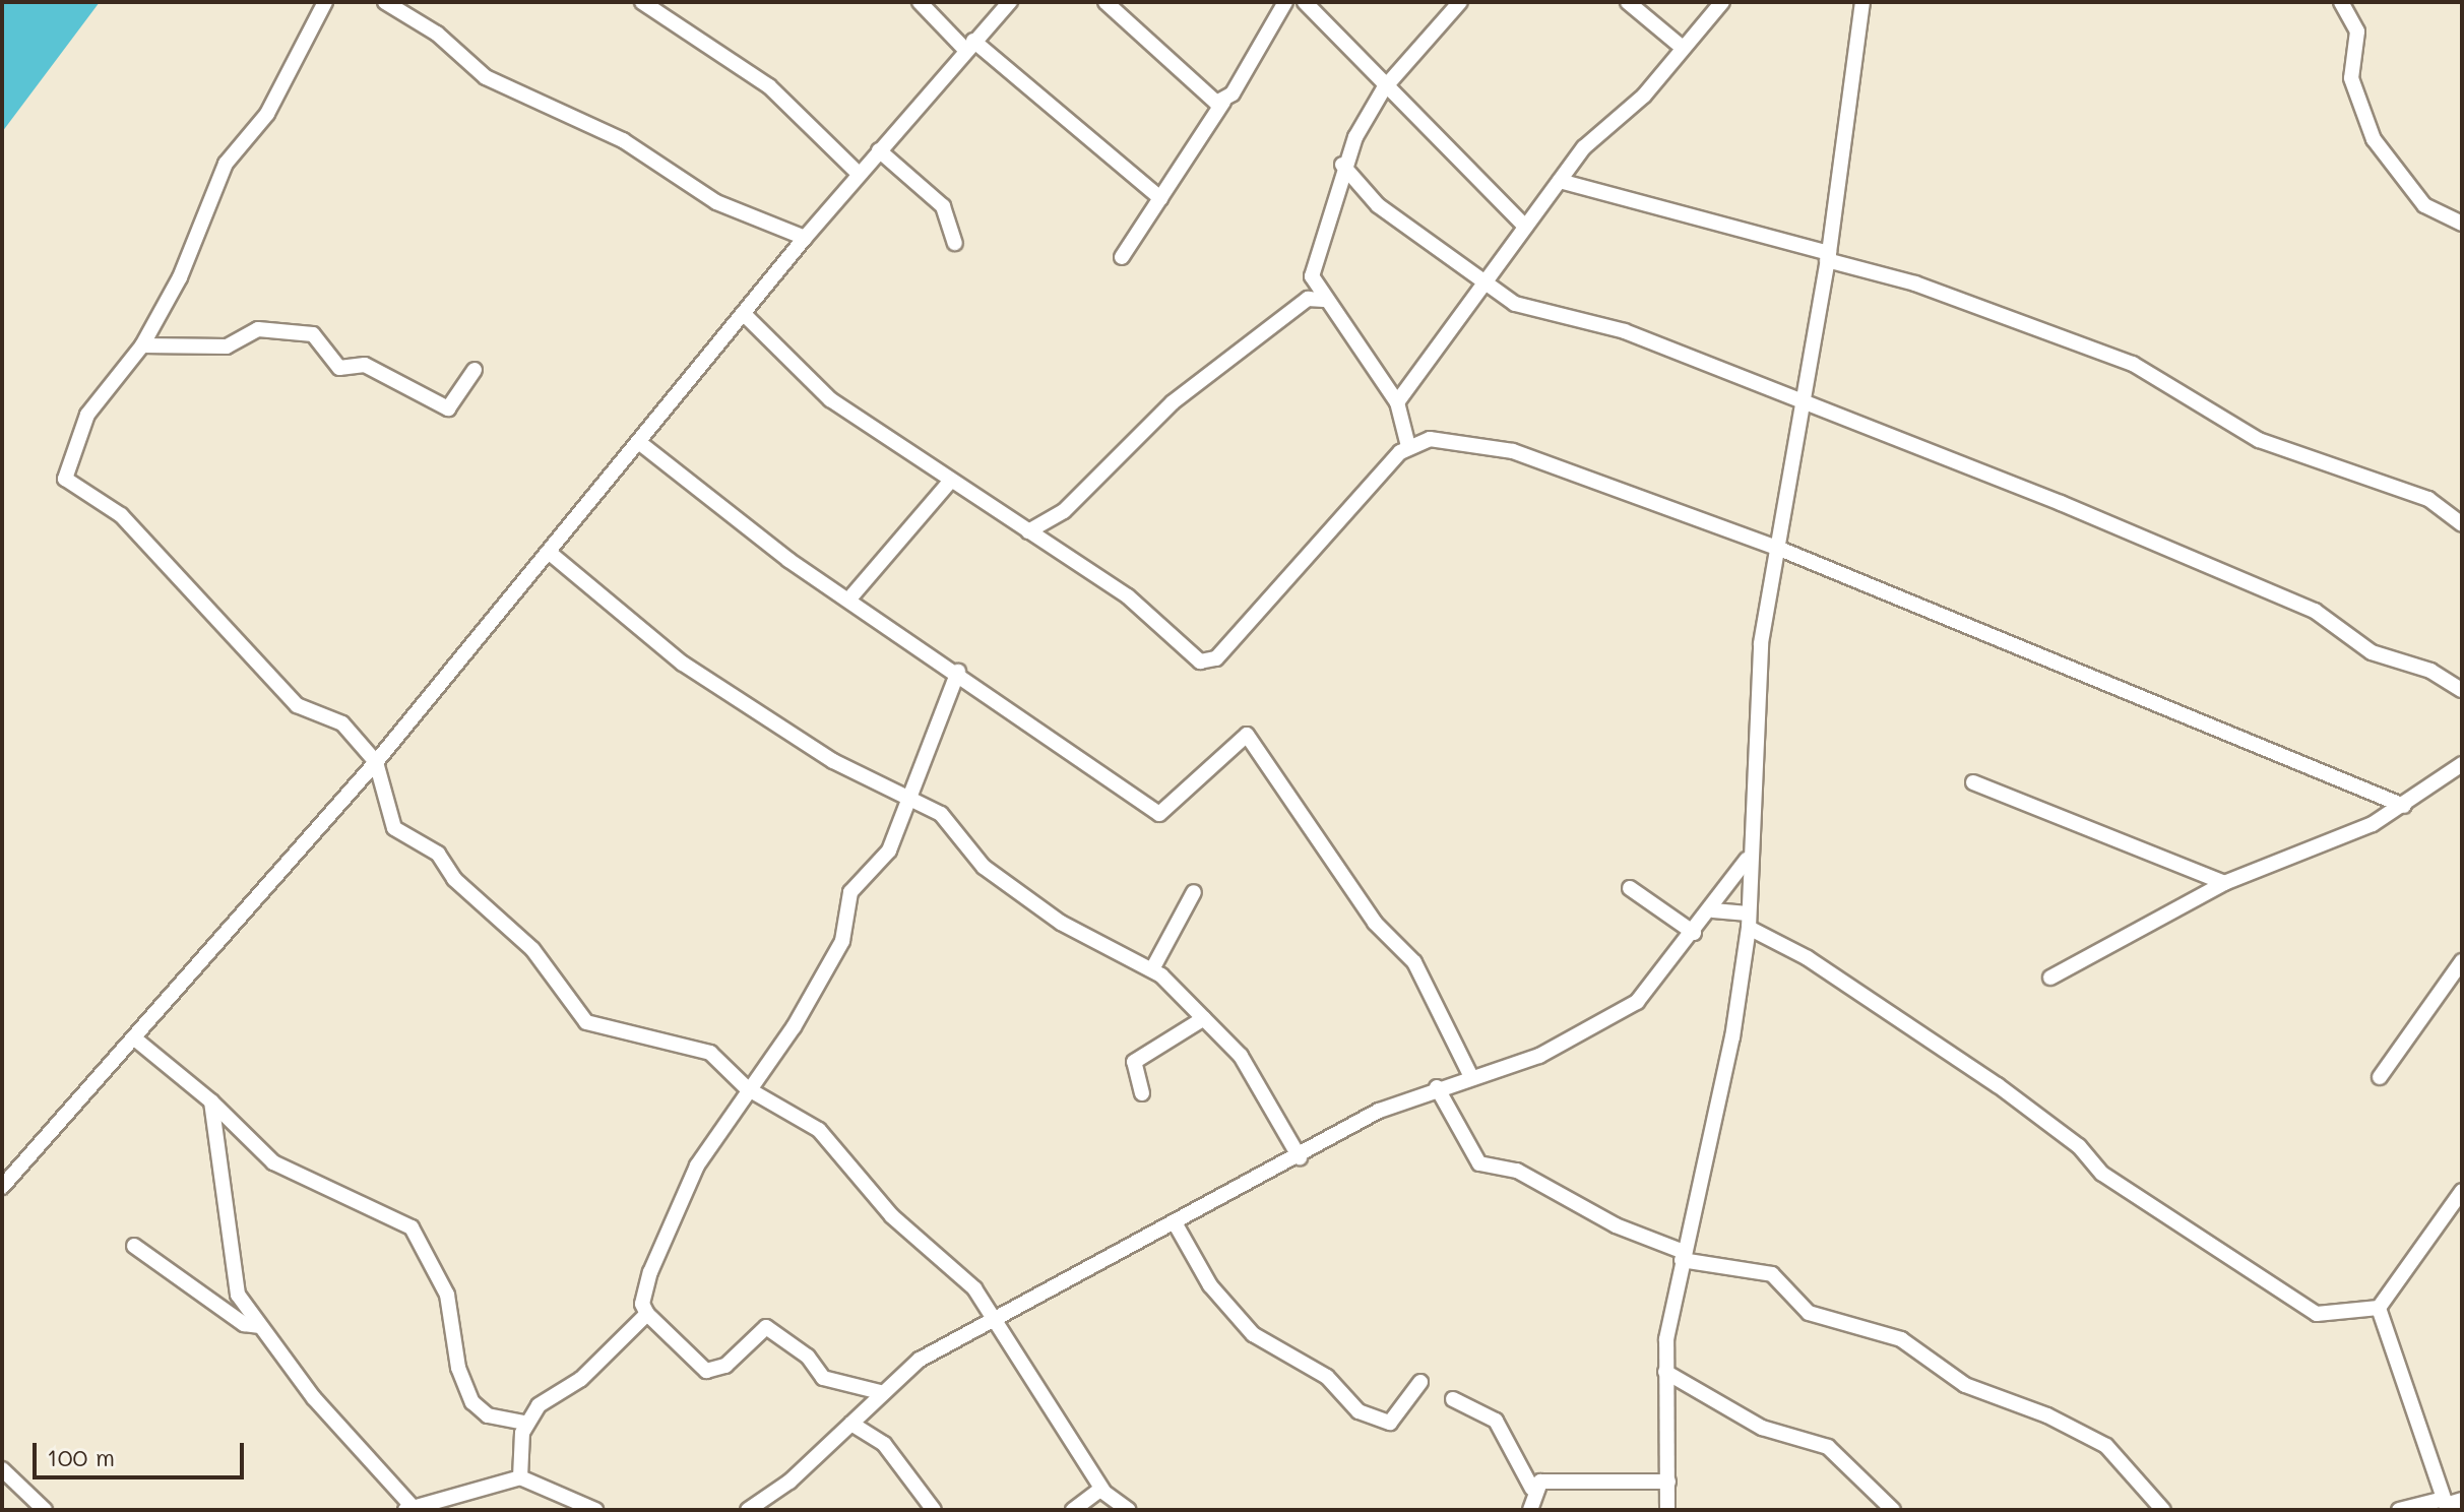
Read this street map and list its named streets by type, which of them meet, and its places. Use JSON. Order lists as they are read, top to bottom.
{
  "scale_bar": "100 m"
}
